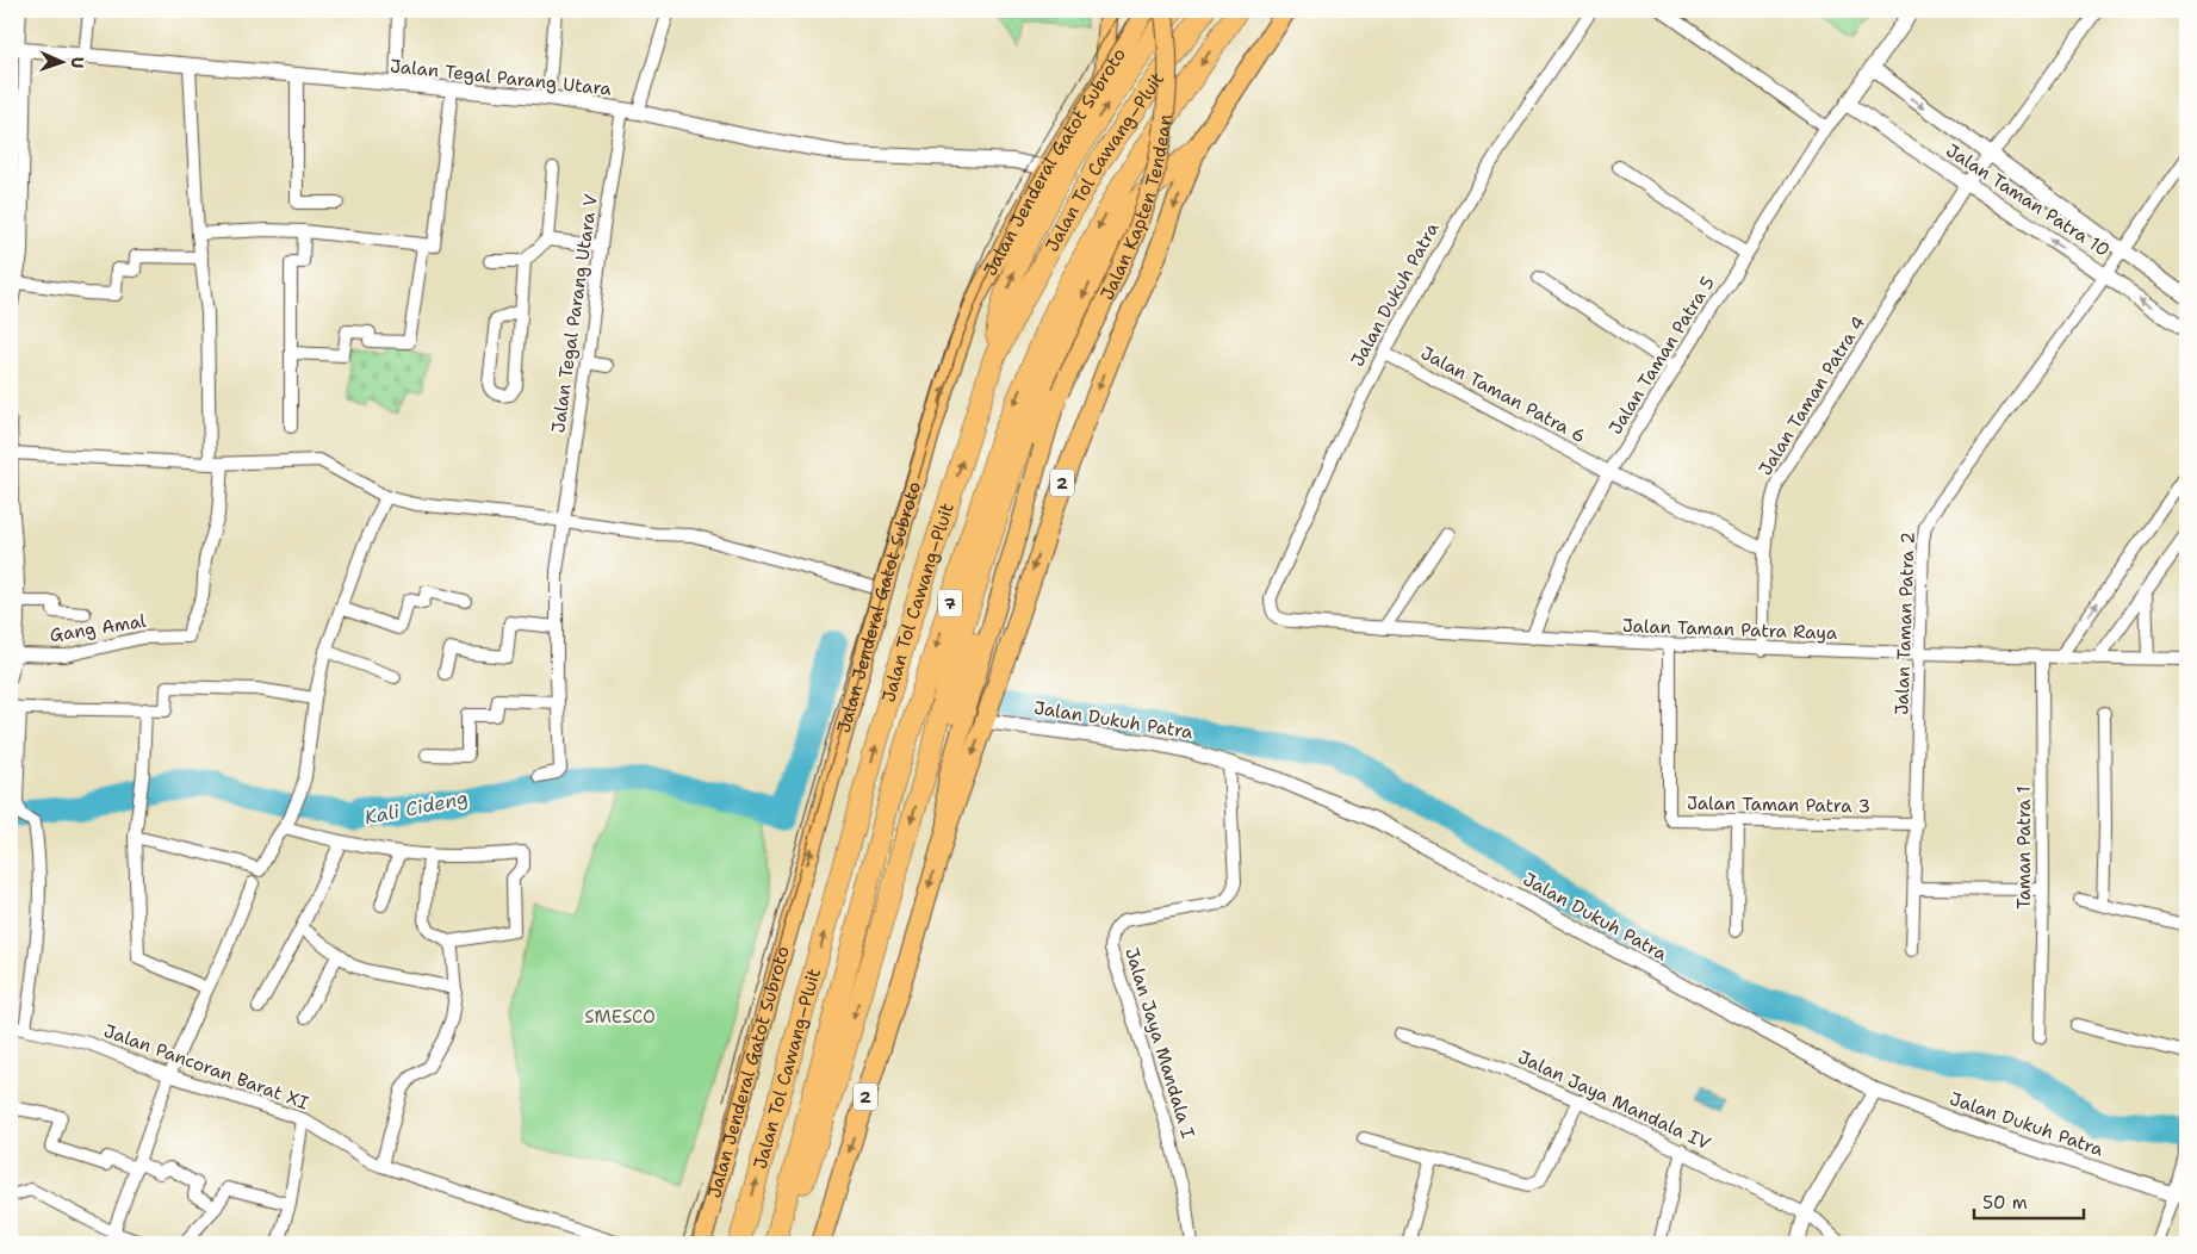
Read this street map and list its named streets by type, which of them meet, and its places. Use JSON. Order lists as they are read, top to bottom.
{
  "streets": {
    "highway": [
      "Jalan Jenderal Gatot Subroto",
      "Jalan Tol Cawang–Pluit",
      "2",
      "7"
    ],
    "main road": ["Jalan Kapten Tendean"],
    "street": [
      "Jalan Tegal Parang Utara",
      "Jalan Taman Patra 10",
      "Jalan Dukuh Patra",
      "Jalan Tegal Parang Utara V",
      "Jalan Taman Patra 5",
      "Jalan Taman Patra 6",
      "Jalan Taman Patra 4",
      "Jalan Taman Patra 2",
      "Gang Amal",
      "Jalan Taman Patra Raya",
      "Jalan Taman Patra 3",
      "Taman Patra 1",
      "Jalan Jaya Mandala I",
      "Jalan Pancoran Barat XI",
      "Jalan Jaya Mandala IV"
    ]
  },
  "crossings": [
    ["Jalan Tegal Parang Utara", "Jalan Jenderal Gatot Subroto"],
    ["Jalan Tegal Parang Utara", "Jalan Tegal Parang Utara V"],
    ["Jalan Taman Patra 10", "Jalan Taman Patra 5"],
    ["Jalan Taman Patra 10", "Jalan Taman Patra 4"],
    ["Jalan Taman Patra 10", "Jalan Taman Patra 2"],
    ["Jalan Dukuh Patra", "Jalan Taman Patra 6"],
    ["Jalan Dukuh Patra", "2"],
    ["Jalan Dukuh Patra", "Jalan Taman Patra Raya"],
    ["Jalan Dukuh Patra", "Jalan Jaya Mandala I"],
    ["Jalan Taman Patra 5", "Jalan Taman Patra 6"],
    ["Jalan Taman Patra 5", "Jalan Taman Patra Raya"],
    ["Jalan Taman Patra 6", "Jalan Taman Patra 4"],
    ["Jalan Taman Patra 4", "Jalan Taman Patra Raya"],
    ["Jalan Taman Patra 2", "Jalan Taman Patra Raya"],
    ["Jalan Taman Patra 2", "Jalan Taman Patra 3"],
    ["Jalan Taman Patra Raya", "Jalan Taman Patra 3"],
    ["Jalan Taman Patra Raya", "Taman Patra 1"]
  ],
  "water": ["Kali Cideng"],
  "parks": ["SMESCO"],
  "scale_bar": "50 m",
  "north": "right"
}
